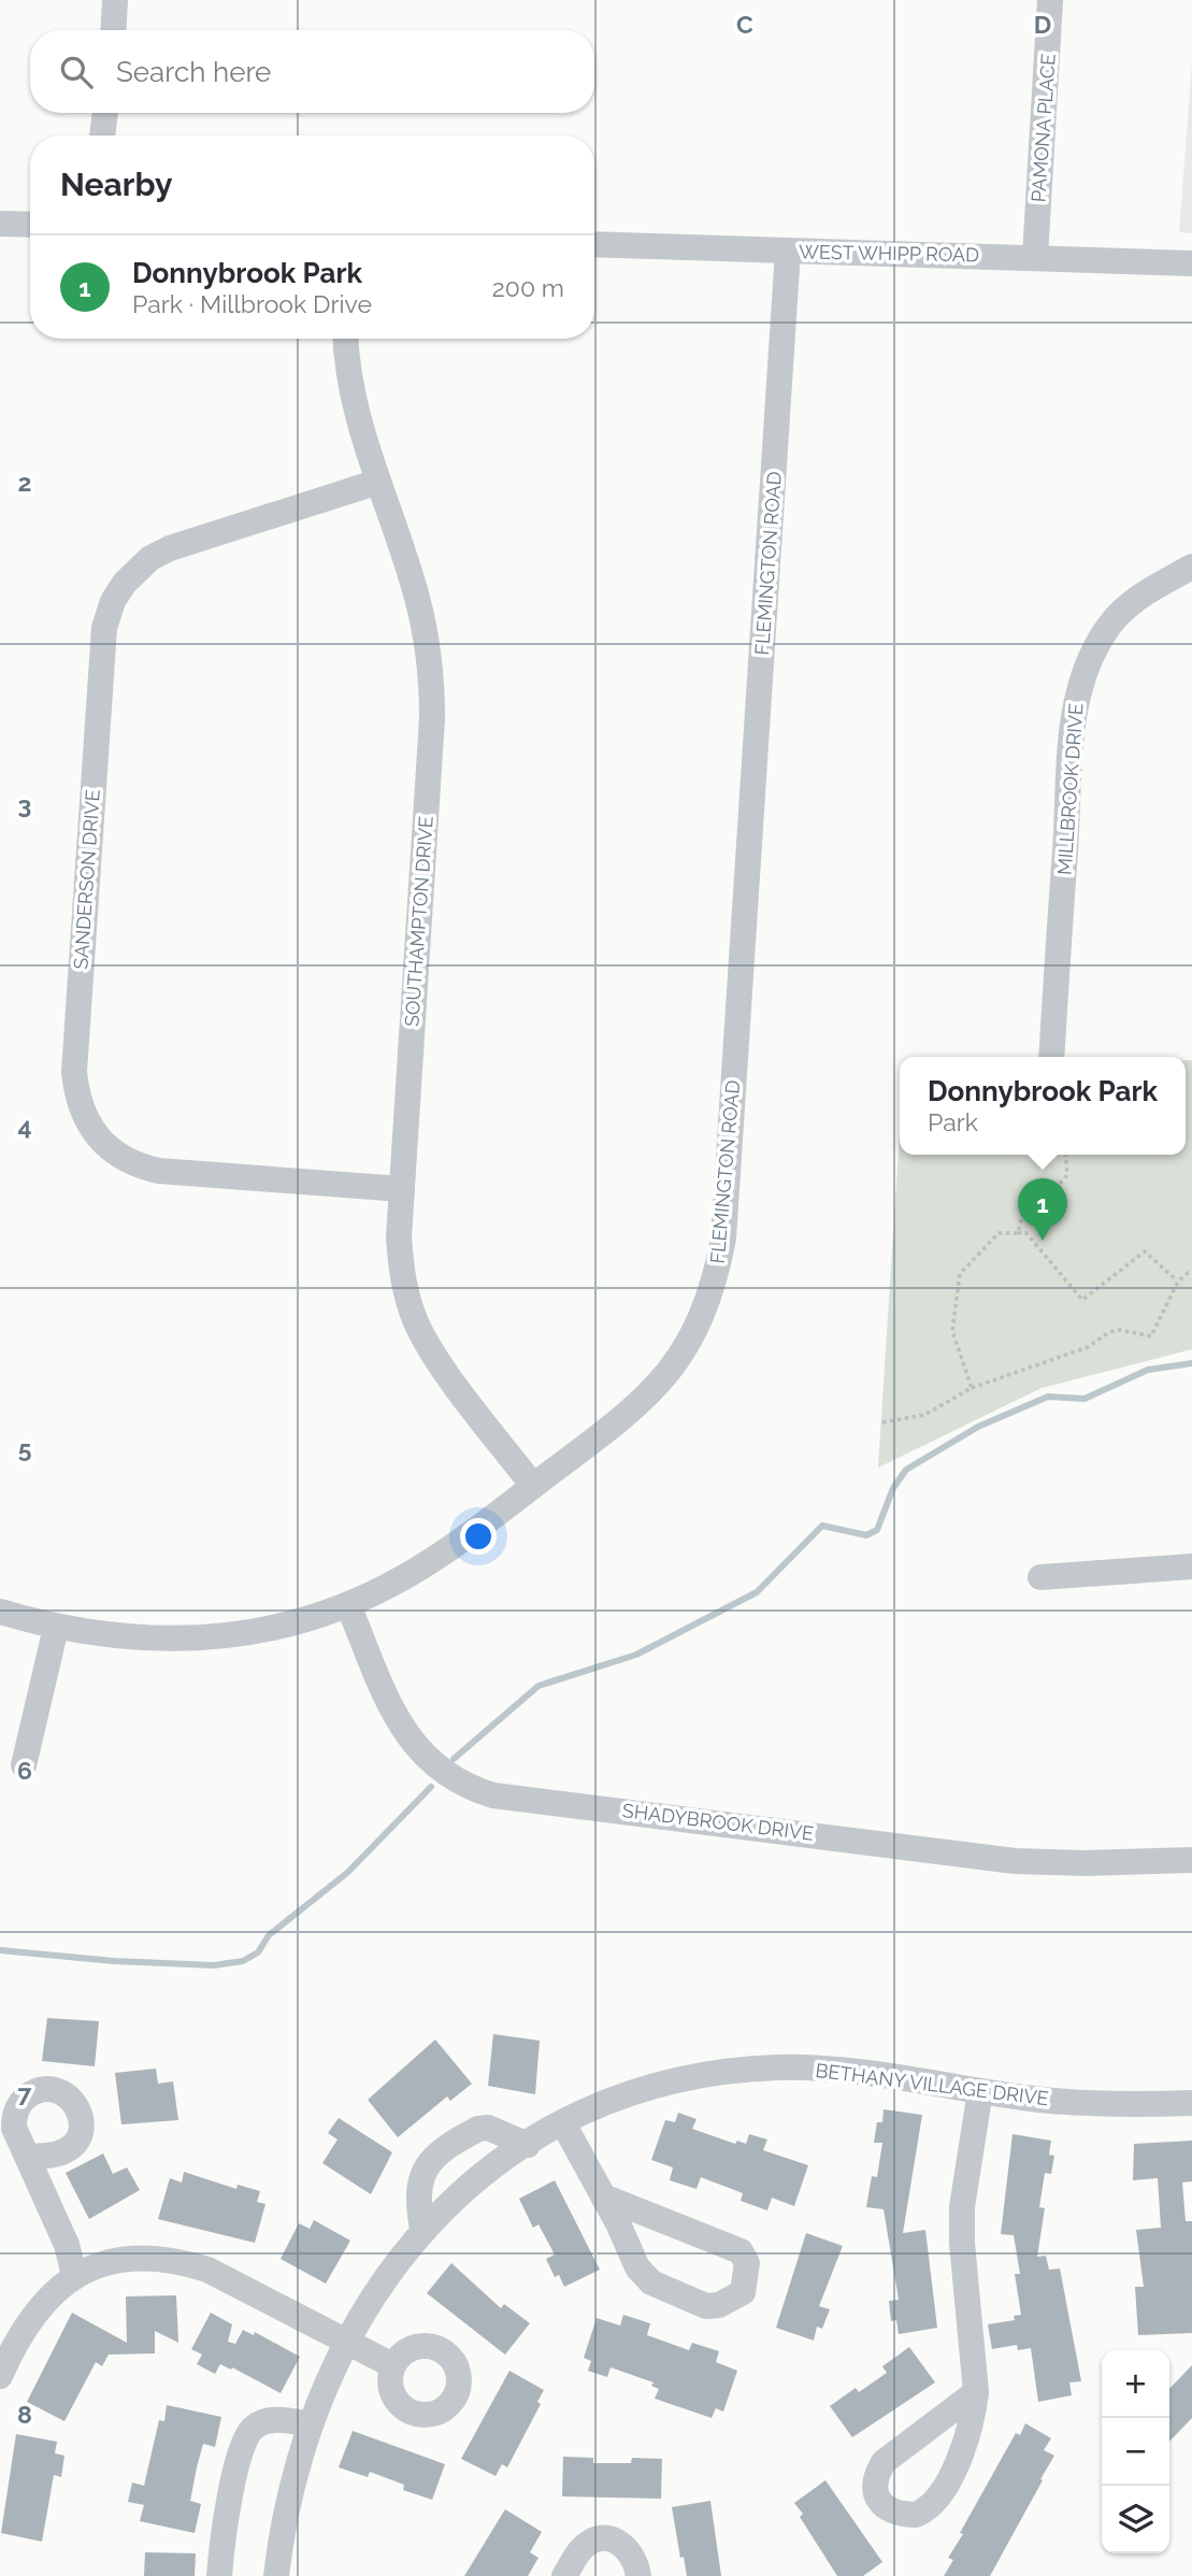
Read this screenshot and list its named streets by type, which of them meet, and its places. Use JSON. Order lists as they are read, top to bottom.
{
  "streets": {
    "street": [
      "PAMONA PLACE",
      "WEST WHIPP ROAD",
      "FLEMINGTON ROAD",
      "MILLBROOK DRIVE",
      "SANDERSON DRIVE",
      "SOUTHAMPTON DRIVE",
      "SHADYBROOK DRIVE",
      "BETHANY VILLAGE DRIVE"
    ]
  },
  "crossings": [
    ["PAMONA PLACE", "WEST WHIPP ROAD"],
    ["WEST WHIPP ROAD", "FLEMINGTON ROAD"],
    ["FLEMINGTON ROAD", "SOUTHAMPTON DRIVE"],
    ["FLEMINGTON ROAD", "SHADYBROOK DRIVE"],
    ["SANDERSON DRIVE", "SOUTHAMPTON DRIVE"]
  ],
  "page": {
    "search": "Search here",
    "heading": "Nearby",
    "list": [
      {
        "mark": "1",
        "name": "Donnybrook Park",
        "note": "Park · Millbrook Drive",
        "value": "200 m"
      }
    ],
    "popup": ["Donnybrook Park", "Park"],
    "pins": "1",
    "map_buttons": ["+", "−"]
  },
  "grid": {
    "columns": ["C", "D"],
    "rows": [
      "2",
      "3",
      "4",
      "5",
      "6",
      "7",
      "8"
    ]
  }
}
